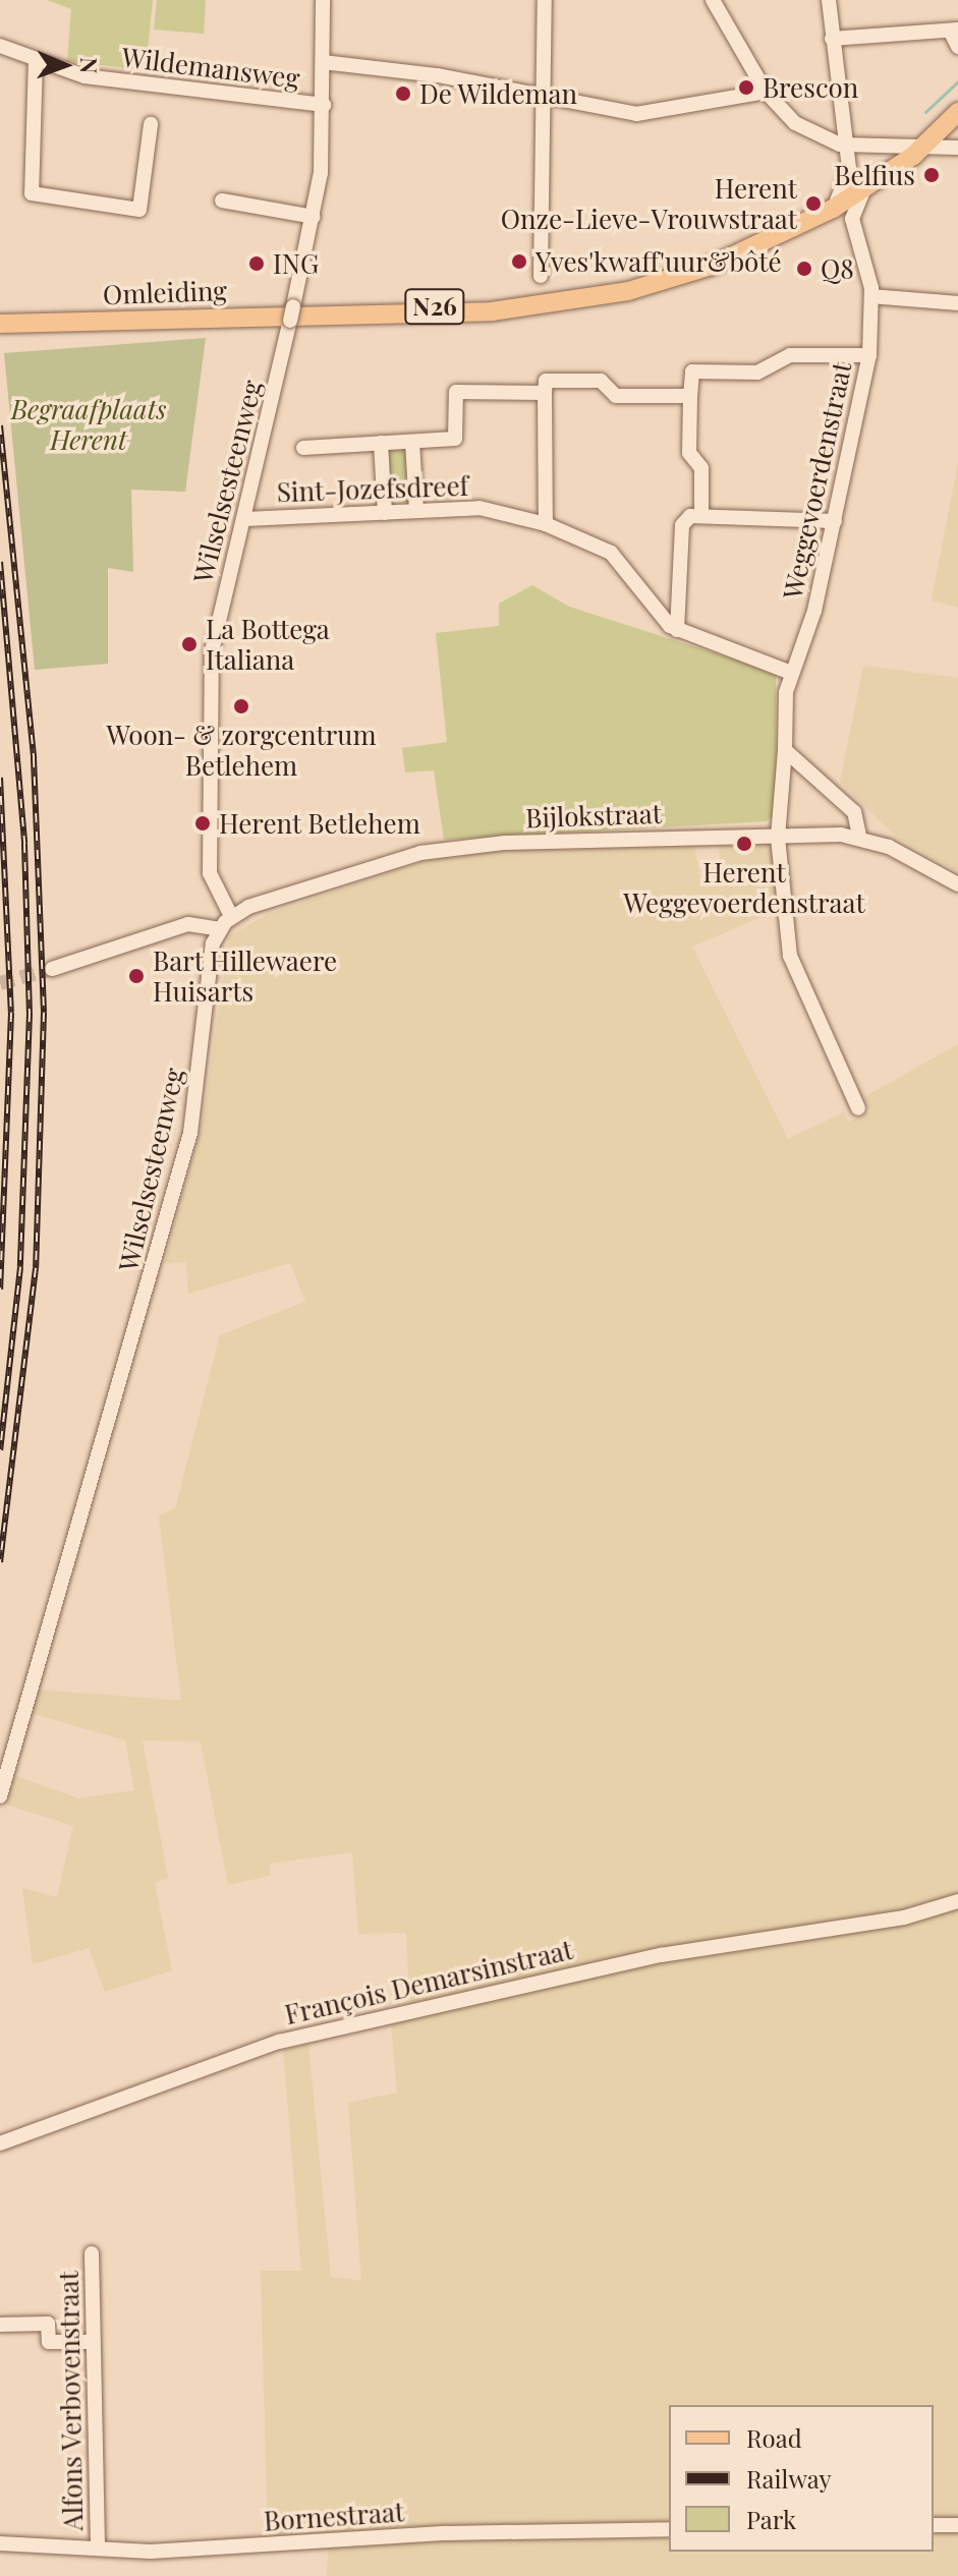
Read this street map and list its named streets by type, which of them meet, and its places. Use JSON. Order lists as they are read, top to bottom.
{
  "streets": {
    "main road": ["Omleiding", "N26"],
    "street": [
      "Wildemansweg",
      "Weggevoerdenstraat",
      "Wilselsesteenweg",
      "Sint-Jozefsdreef",
      "Bijlokstraat",
      "François Demarsinstraat",
      "Alfons Verbovenstraat",
      "Bornestraat"
    ]
  },
  "crossings": [
    ["Wildemansweg", "Wilselsesteenweg"],
    ["Weggevoerdenstraat", "Sint-Jozefsdreef"],
    ["Weggevoerdenstraat", "Bijlokstraat"],
    ["Wilselsesteenweg", "Sint-Jozefsdreef"],
    ["Wilselsesteenweg", "Bijlokstraat"],
    ["Alfons Verbovenstraat", "Bornestraat"]
  ],
  "parks": ["Begraafplaats Herent"],
  "places": [
    "Brescon",
    "De Wildeman",
    "Belfius",
    "Herent Onze-Lieve-Vrouwstraat",
    "Yves'kwaff'uur&bôté",
    "ING",
    "Q8",
    "La Bottega Italiana",
    "Woon- & zorgcentrum Betlehem",
    "Herent Betlehem",
    "Herent Weggevoerdenstraat",
    "Bart Hillewaere Huisarts"
  ],
  "legend": ["Road", "Railway", "Park"],
  "north": "right"
}
